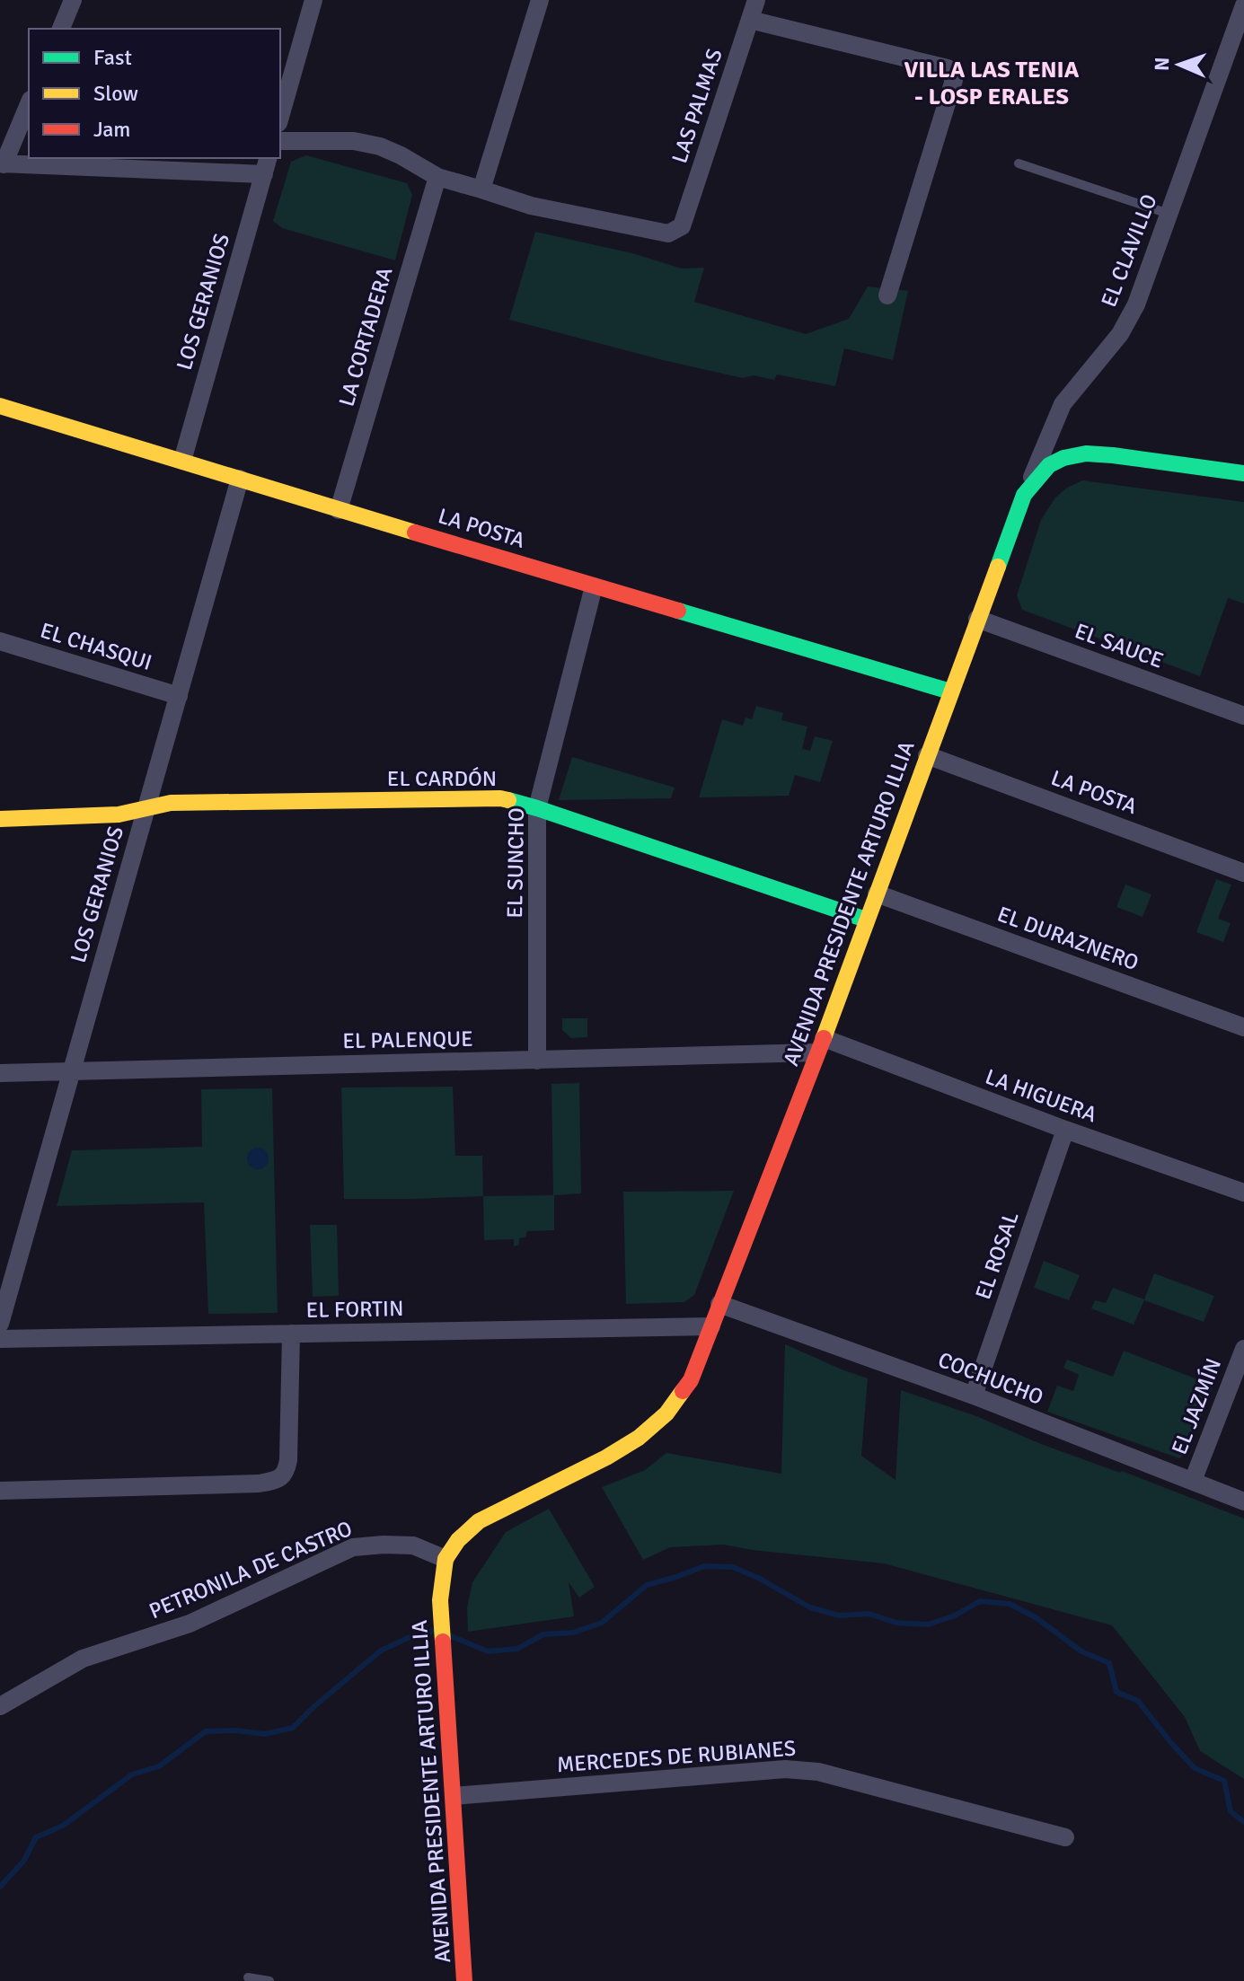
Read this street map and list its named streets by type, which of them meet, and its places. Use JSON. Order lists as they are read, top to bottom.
{
  "streets": {
    "main road": ["LA POSTA", "EL CARDÓN", "AVENIDA PRESIDENTE ARTURO ILLIA"],
    "street": [
      "LAS PALMAS",
      "EL CLAVILLO",
      "LOS GERANIOS",
      "LA CORTADERA",
      "EL SAUCE",
      "EL CHASQUI",
      "EL SUNCHO",
      "EL DURAZNERO",
      "EL PALENQUE",
      "LA HIGUERA",
      "EL ROSAL",
      "EL FORTIN",
      "COCHUCHO",
      "EL JAZMÍN",
      "PETRONILA DE CASTRO",
      "MERCEDES DE RUBIANES"
    ]
  },
  "crossings": [
    ["EL CLAVILLO", "AVENIDA PRESIDENTE ARTURO ILLIA"],
    ["LOS GERANIOS", "LA POSTA"],
    ["LOS GERANIOS", "EL CHASQUI"],
    ["LOS GERANIOS", "EL CARDÓN"],
    ["LOS GERANIOS", "EL PALENQUE"],
    ["LA CORTADERA", "LA POSTA"],
    ["LA POSTA", "EL SUNCHO"],
    ["LA POSTA", "AVENIDA PRESIDENTE ARTURO ILLIA"],
    ["EL SAUCE", "AVENIDA PRESIDENTE ARTURO ILLIA"],
    ["EL CARDÓN", "EL SUNCHO"],
    ["EL CARDÓN", "AVENIDA PRESIDENTE ARTURO ILLIA"],
    ["EL SUNCHO", "EL PALENQUE"],
    ["AVENIDA PRESIDENTE ARTURO ILLIA", "EL DURAZNERO"],
    ["AVENIDA PRESIDENTE ARTURO ILLIA", "EL PALENQUE"],
    ["AVENIDA PRESIDENTE ARTURO ILLIA", "LA HIGUERA"],
    ["AVENIDA PRESIDENTE ARTURO ILLIA", "EL FORTIN"],
    ["AVENIDA PRESIDENTE ARTURO ILLIA", "COCHUCHO"],
    ["AVENIDA PRESIDENTE ARTURO ILLIA", "PETRONILA DE CASTRO"],
    ["AVENIDA PRESIDENTE ARTURO ILLIA", "MERCEDES DE RUBIANES"],
    ["EL PALENQUE", "LA HIGUERA"],
    ["LA HIGUERA", "EL ROSAL"],
    ["EL ROSAL", "COCHUCHO"],
    ["COCHUCHO", "EL JAZMÍN"]
  ],
  "districts": ["VILLA LAS TENIA - LOSP ERALES"],
  "legend": ["Fast", "Slow", "Jam"],
  "north": "left"
}
